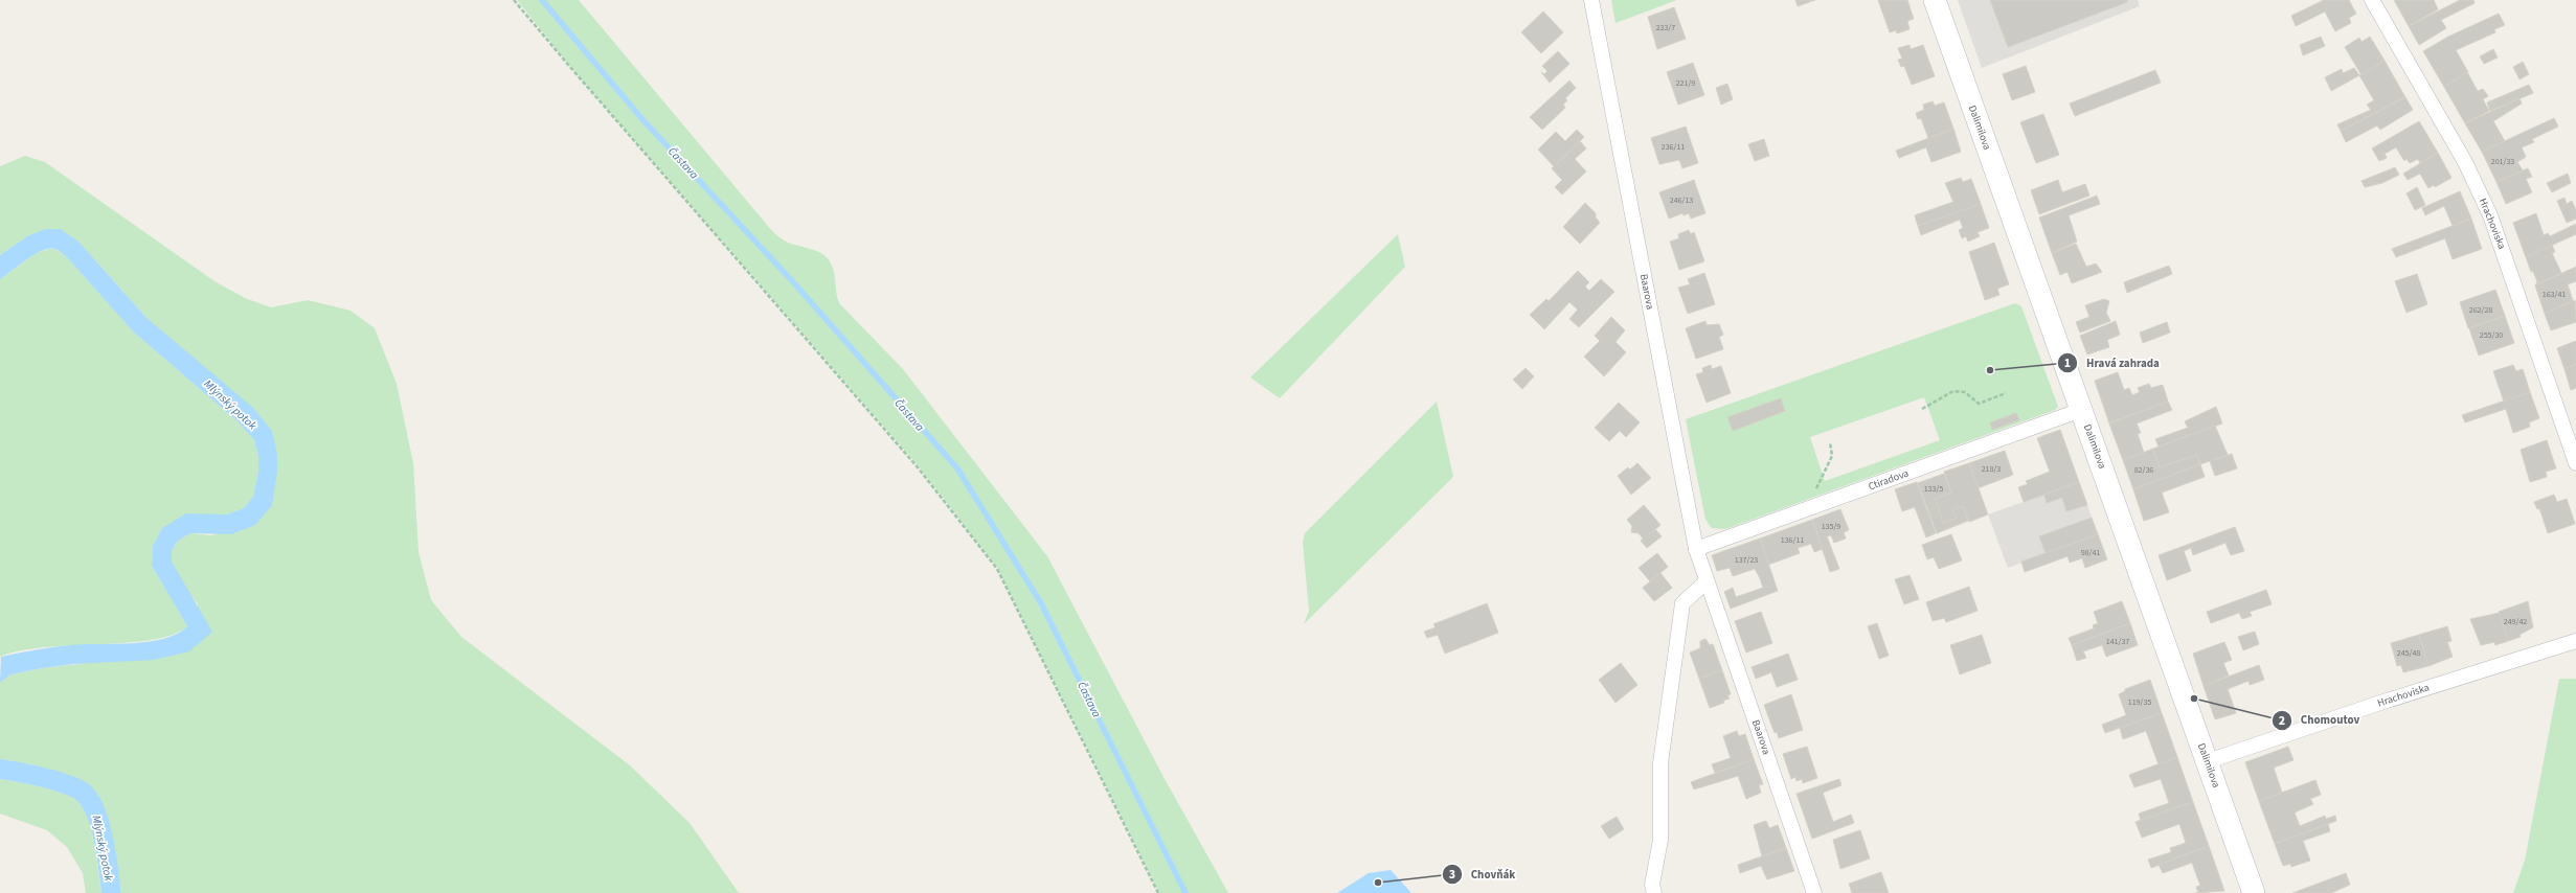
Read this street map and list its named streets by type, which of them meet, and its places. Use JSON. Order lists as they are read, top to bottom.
{
  "streets": {
    "main road": ["Dalimilova"],
    "street": ["Hrachoviska", "Baarova", "Ctiradova"]
  },
  "crossings": [
    ["Dalimilova", "Hrachoviska"],
    ["Dalimilova", "Ctiradova"],
    ["Baarova", "Ctiradova"]
  ],
  "water": ["Častava", "Mlýnský potok"],
  "places": ["Hravá zahrada", "Chomoutov", "Chovňák"],
  "house_numbers": [
    "233/7",
    "221/9",
    "236/11",
    "201/33",
    "246/13",
    "163/41",
    "262/28",
    "255/30",
    "218/3",
    "82/36",
    "133/5",
    "135/9",
    "136/11",
    "98/41",
    "137/23",
    "249/42",
    "141/37",
    "245/48",
    "119/35"
  ]
}
